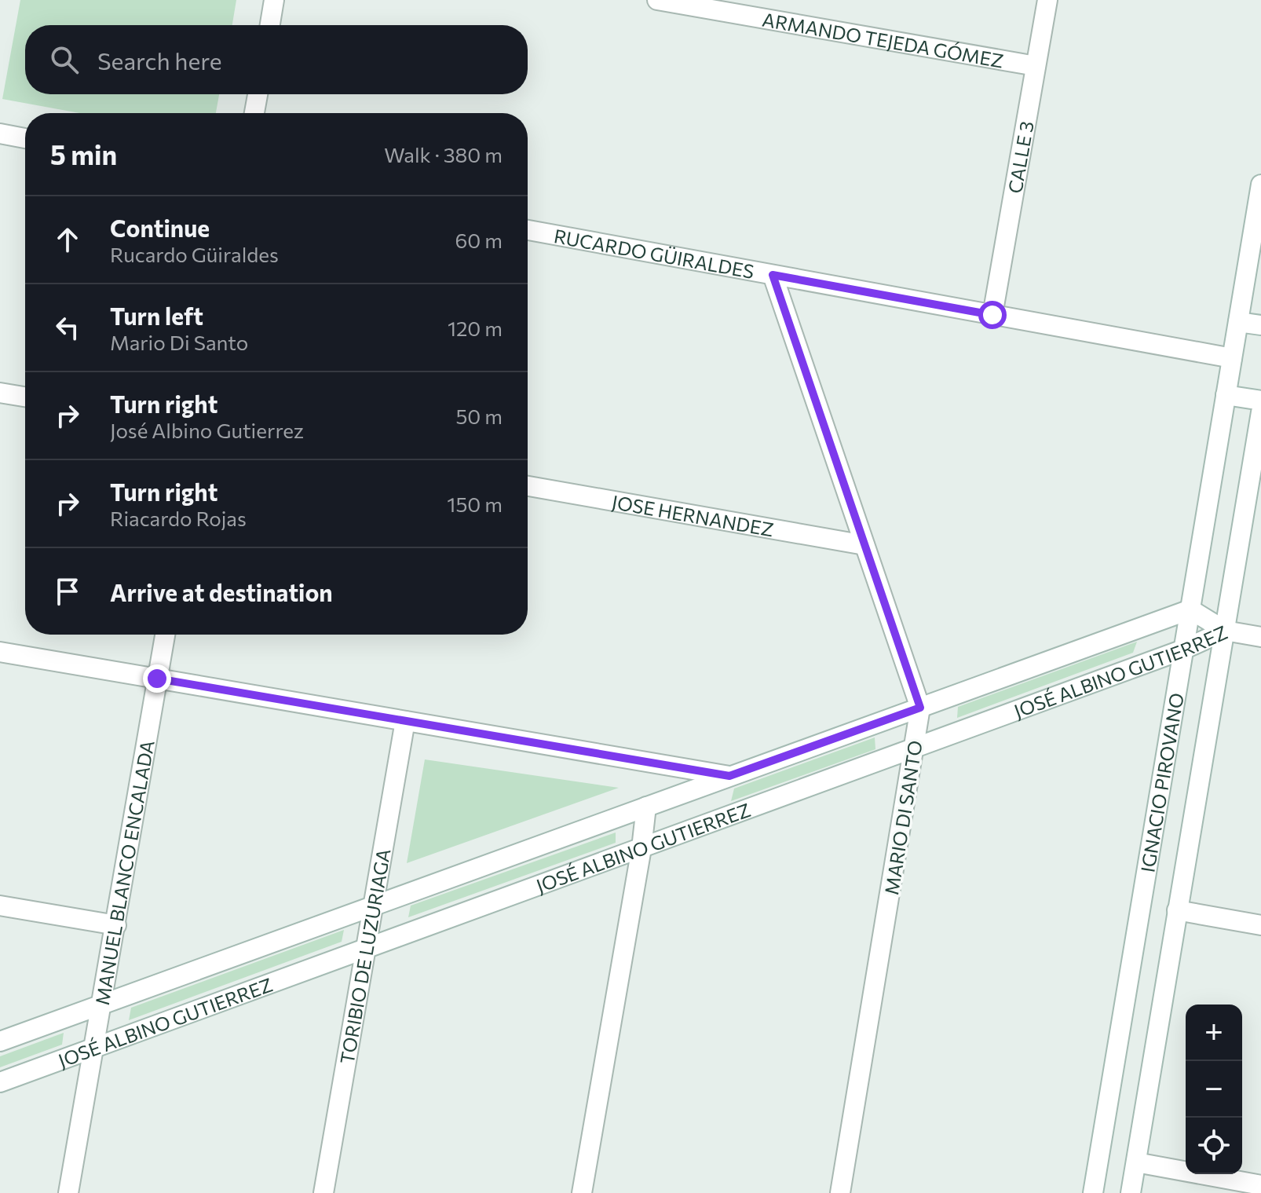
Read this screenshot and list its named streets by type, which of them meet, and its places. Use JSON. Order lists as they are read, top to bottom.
{
  "streets": {
    "street": [
      "ARMANDO TEJEDA GÓMEZ",
      "CALLE 3",
      "RUCARDO GÜIRALDES",
      "JOSE HERNANDEZ",
      "JOSÉ ALBINO GUTIERREZ",
      "IGNACIO PIROVANO",
      "MARIO DI SANTO",
      "MANUEL BLANCO ENCALADA",
      "TORIBIO DE LUZURIAGA"
    ]
  },
  "crossings": [
    ["ARMANDO TEJEDA GÓMEZ", "CALLE 3"],
    ["CALLE 3", "RUCARDO GÜIRALDES"],
    ["RUCARDO GÜIRALDES", "IGNACIO PIROVANO"],
    ["RUCARDO GÜIRALDES", "MARIO DI SANTO"],
    ["JOSE HERNANDEZ", "MARIO DI SANTO"],
    ["JOSÉ ALBINO GUTIERREZ", "IGNACIO PIROVANO"],
    ["JOSÉ ALBINO GUTIERREZ", "MARIO DI SANTO"],
    ["JOSÉ ALBINO GUTIERREZ", "MANUEL BLANCO ENCALADA"],
    ["JOSÉ ALBINO GUTIERREZ", "TORIBIO DE LUZURIAGA"]
  ],
  "page": {
    "search": "Search here",
    "heading": ["5 min", "Walk · 380 m"],
    "list": [
      ["Continue", "Rucardo Güiraldes", "60 m"],
      ["Turn left", "Mario Di Santo", "120 m"],
      ["Turn right", "José Albino Gutierrez", "50 m"],
      ["Turn right", "Riacardo Rojas", "150 m"],
      "Arrive at destination"
    ],
    "map_buttons": ["+", "−"]
  }
}
